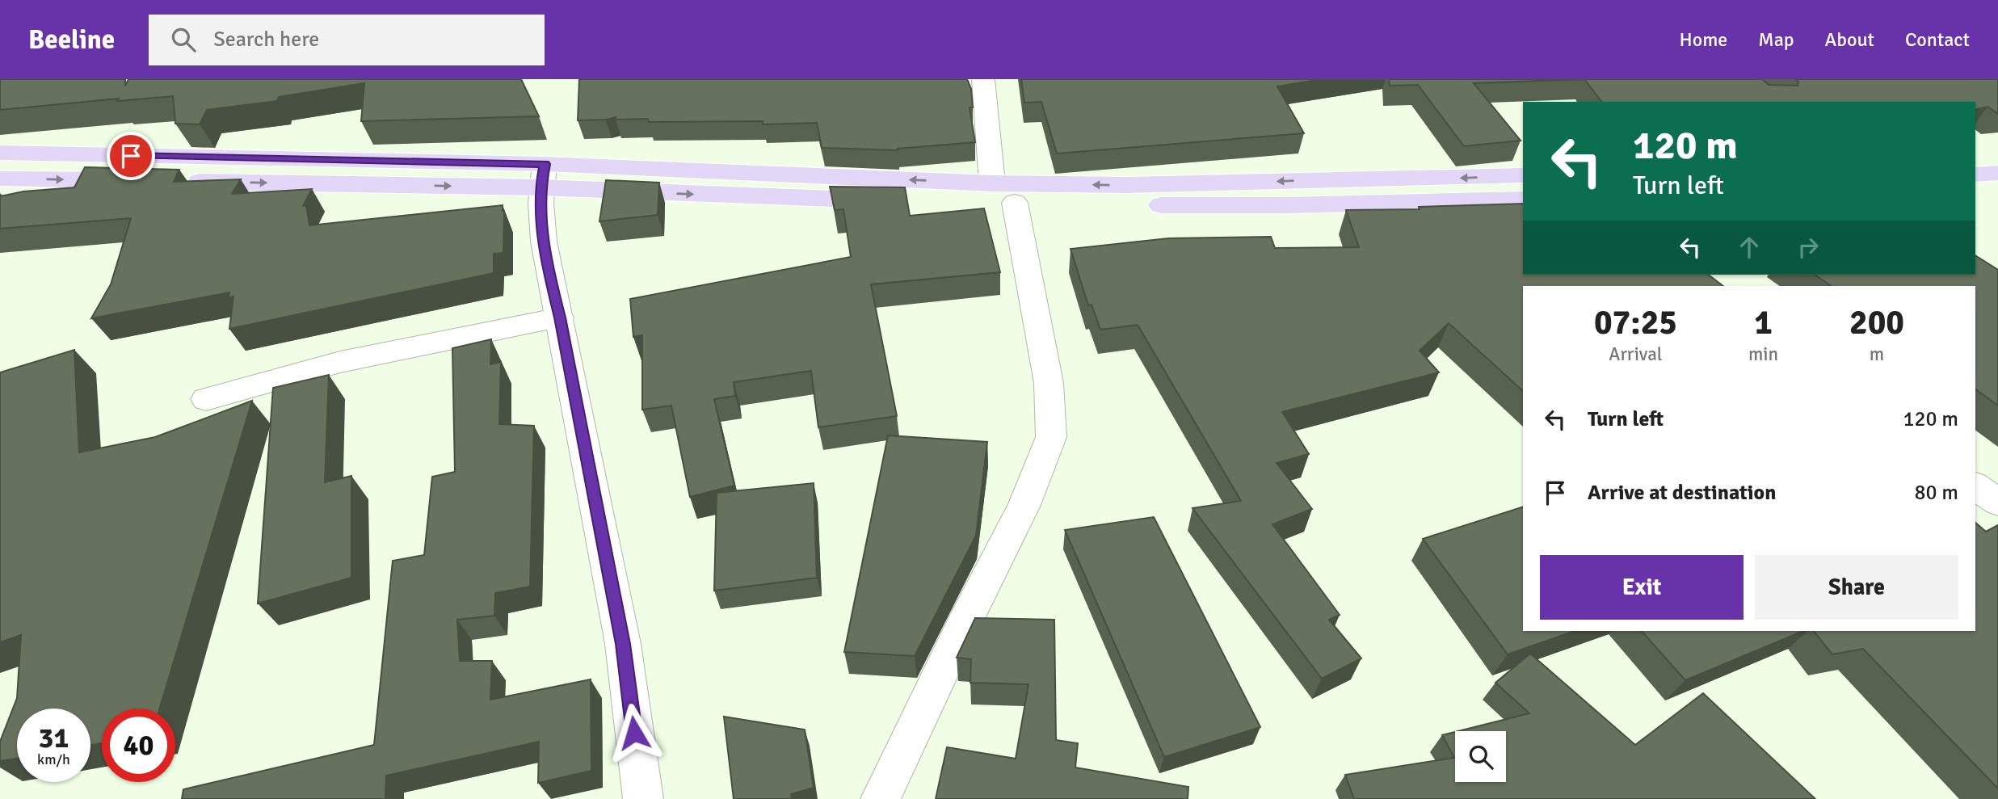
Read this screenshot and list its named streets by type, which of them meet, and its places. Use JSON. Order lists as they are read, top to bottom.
{
  "page": {
    "header": "Beeline",
    "search": "Search here",
    "nav": [
      "Home",
      "Map",
      "About",
      "Contact"
    ],
    "turn": ["120 m", "Turn left"],
    "eta": [
      "07:25",
      "Arrival",
      "1",
      "min",
      "200",
      "m"
    ],
    "list": [
      {
        "name": "Turn left",
        "value": "120 m"
      },
      {
        "name": "Arrive at destination",
        "value": "80 m"
      }
    ],
    "buttons": ["Exit", "Share"],
    "speed": "31 km/h",
    "limit": "40"
  }
}
